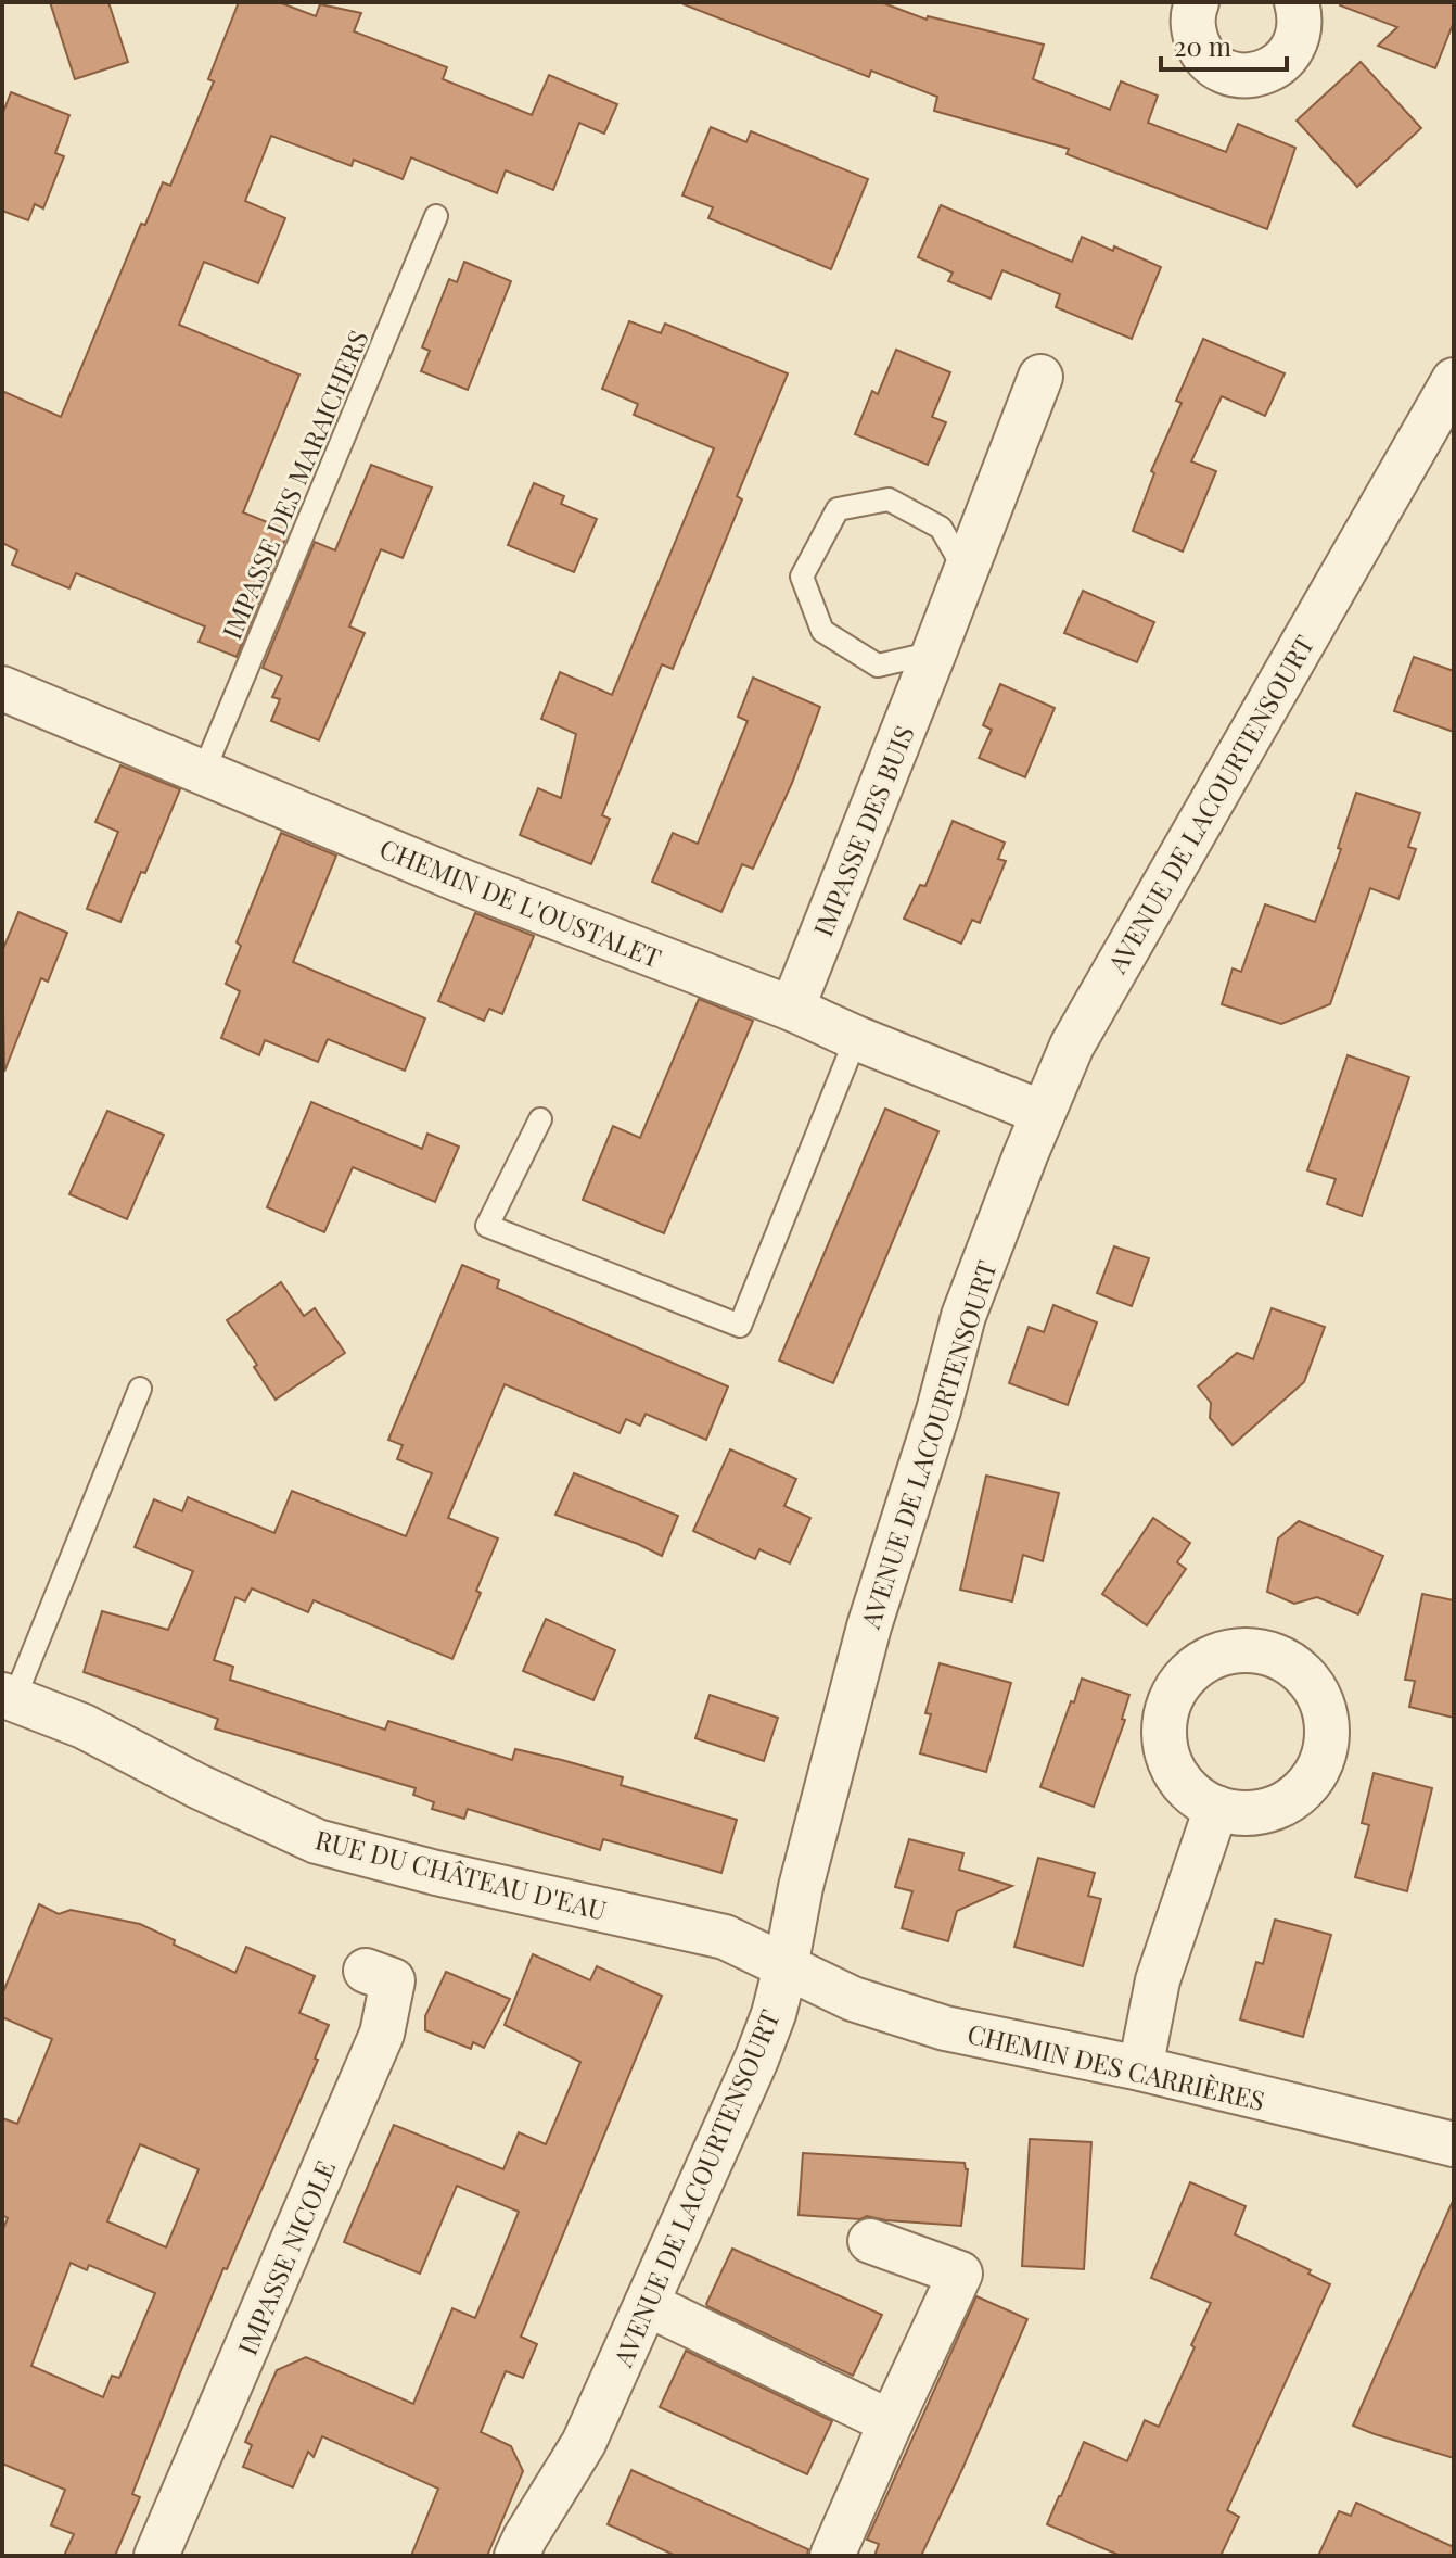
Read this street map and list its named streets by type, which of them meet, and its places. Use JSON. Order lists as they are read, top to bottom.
{
  "streets": {
    "street": [
      "AVENUE DE LACOURTENSOURT",
      "IMPASSE DES BUIS",
      "CHEMIN DE L'OUSTALET",
      "RUE DU CHÂTEAU D'EAU",
      "CHEMIN DES CARRIÈRES",
      "IMPASSE NICOLE"
    ],
    "lane": ["IMPASSE DES MARAICHERS"]
  },
  "crossings": [
    ["IMPASSE DES MARAICHERS", "CHEMIN DE L'OUSTALET"],
    ["AVENUE DE LACOURTENSOURT", "CHEMIN DE L'OUSTALET"],
    ["AVENUE DE LACOURTENSOURT", "RUE DU CHÂTEAU D'EAU"],
    ["AVENUE DE LACOURTENSOURT", "CHEMIN DES CARRIÈRES"],
    ["IMPASSE DES BUIS", "CHEMIN DE L'OUSTALET"],
    ["RUE DU CHÂTEAU D'EAU", "CHEMIN DES CARRIÈRES"]
  ],
  "scale_bar": "20 m"
}
